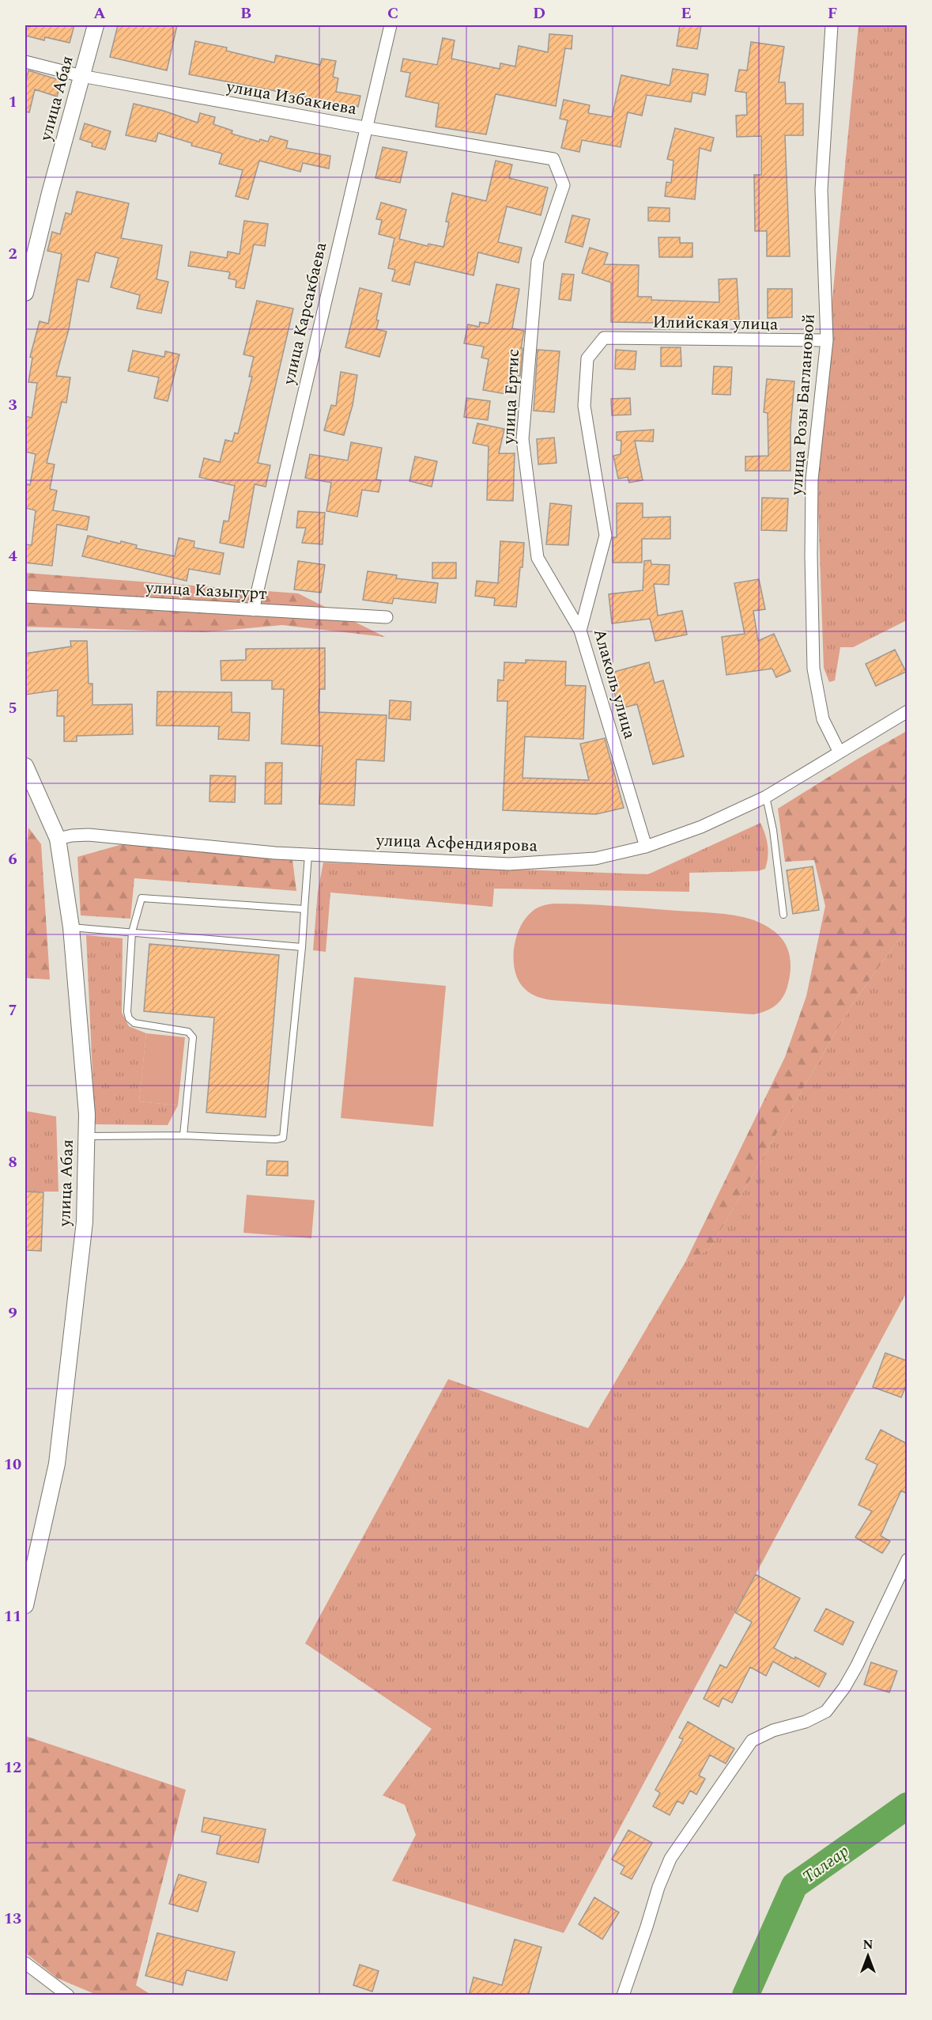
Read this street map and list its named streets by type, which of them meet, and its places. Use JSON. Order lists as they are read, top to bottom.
{
  "streets": {
    "street": [
      "улица Избакиева",
      "улица Абая",
      "улица Карсакбаева",
      "Илийская улица",
      "улица Ертис",
      "улица Розы Баглановой",
      "улица Казыгурт",
      "Алаколь улица",
      "улица Асфендиярова"
    ]
  },
  "crossings": [
    ["улица Избакиева", "улица Абая"],
    ["улица Избакиева", "улица Карсакбаева"],
    ["улица Избакиева", "улица Ертис"],
    ["улица Абая", "улица Асфендиярова"],
    ["улица Карсакбаева", "улица Казыгурт"],
    ["Илийская улица", "улица Розы Баглановой"],
    ["Илийская улица", "Алаколь улица"],
    ["улица Ертис", "Алаколь улица"],
    ["улица Розы Баглановой", "улица Асфендиярова"],
    ["Алаколь улица", "улица Асфендиярова"]
  ],
  "water": ["Талғар"],
  "north": "top",
  "grid": {
    "columns": [
      "A",
      "B",
      "C",
      "D",
      "E",
      "F"
    ],
    "rows": [
      "1",
      "2",
      "3",
      "4",
      "5",
      "6",
      "7",
      "8",
      "9",
      "10",
      "11",
      "12",
      "13"
    ]
  }
}
